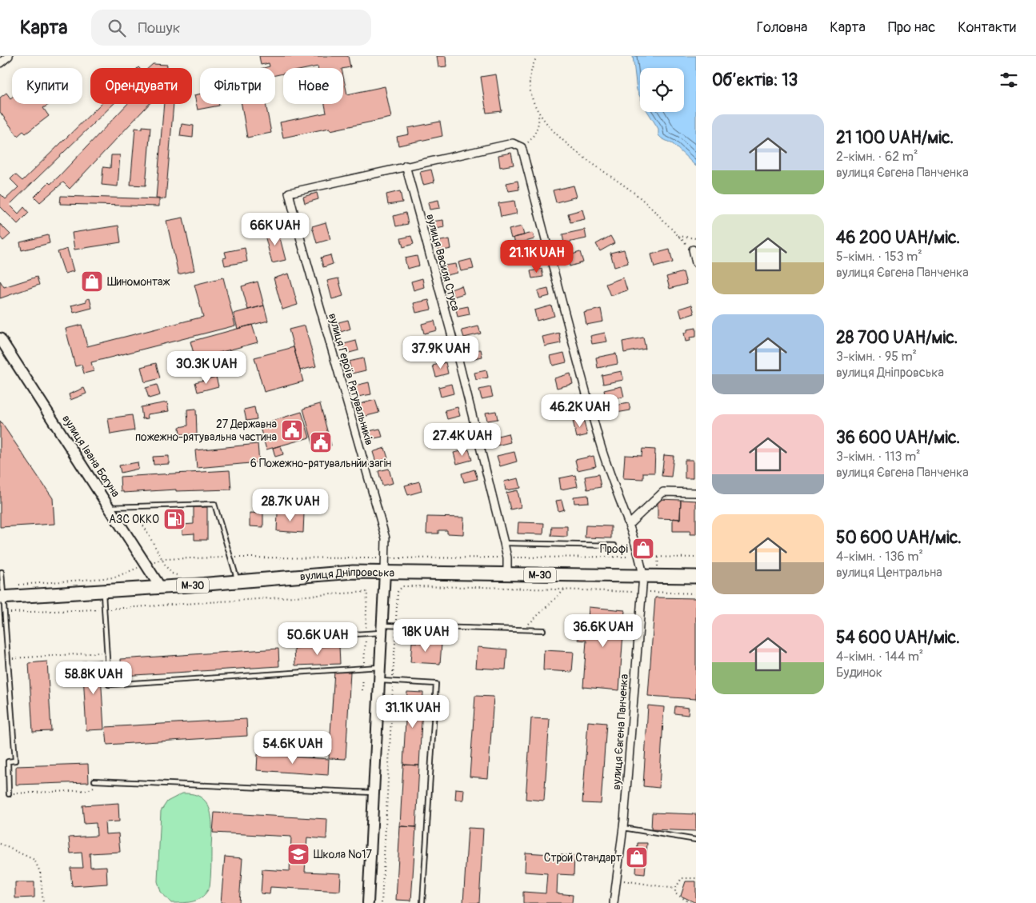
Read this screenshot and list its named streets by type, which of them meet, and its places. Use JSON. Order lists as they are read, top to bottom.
{
  "streets": {
    "highway": ["вулиця Дніпровська", "М-30"],
    "street": [
      "вулиця Василя Стуса",
      "вулиця Героїв Рятувальників",
      "вулиця Івана Богуна",
      "вулиця Євгена Панченка"
    ]
  },
  "crossings": [
    ["вулиця Василя Стуса", "вулиця Героїв Рятувальників"],
    ["вулиця Василя Стуса", "вулиця Дніпровська"],
    ["вулиця Героїв Рятувальників", "вулиця Дніпровська"],
    ["вулиця Івана Богуна", "вулиця Дніпровська"],
    ["вулиця Дніпровська", "вулиця Євгена Панченка"]
  ],
  "places": {
    "shop": ["Шиномонтаж", "Профі", "Строй Стандарт"],
    "public building": ["27 Державна пожежно-рятувальна частина", "6 Пожежно-рятувальнйи загін"],
    "fuel station": ["АЗС ОККО"],
    "school or university": ["Школа №17"]
  },
  "page": {
    "header": "Карта",
    "search": "Пошук",
    "nav": [
      "Головна",
      "Карта",
      "Про нас",
      "Контакти"
    ],
    "heading": "Об’єктів: 13",
    "chip": [
      "Купити",
      "Орендувати",
      "Фільтри",
      "Нове"
    ],
    "list": [
      {
        "name": "21 100 UAH/міс.",
        "note": "2-кімн. · 62 m² · вулиця Євгена Панченка"
      },
      {
        "name": "46 200 UAH/міс.",
        "note": "5-кімн. · 153 m² · вулиця Євгена Панченка"
      },
      {
        "name": "28 700 UAH/міс.",
        "note": "3-кімн. · 95 m² · вулиця Дніпровська"
      },
      {
        "name": "36 600 UAH/міс.",
        "note": "3-кімн. · 113 m² · вулиця Євгена Панченка"
      },
      {
        "name": "50 600 UAH/міс.",
        "note": "4-кімн. · 136 m² · вулиця Центральна"
      },
      {
        "name": "54 600 UAH/міс.",
        "note": "4-кімн. · 144 m² · Будинок"
      }
    ],
    "price": [
      "66K UAH",
      "21.1K UAH",
      "37.9K UAH",
      "30.3K UAH",
      "46.2K UAH",
      "27.4K UAH",
      "28.7K UAH",
      "36.6K UAH",
      "18K UAH",
      "50.6K UAH",
      "58.8K UAH",
      "31.1K UAH",
      "54.6K UAH"
    ]
  }
}
